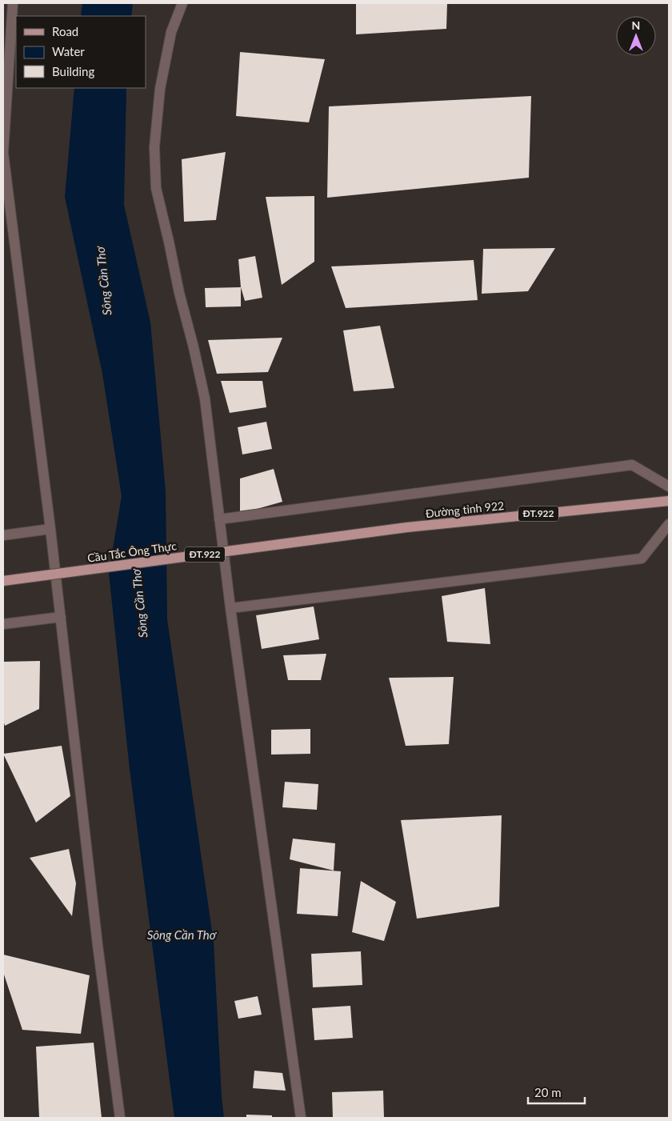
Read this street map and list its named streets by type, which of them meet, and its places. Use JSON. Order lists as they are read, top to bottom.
{
  "streets": {
    "main road": ["Đường tỉnh 922", "ĐT.922", "Cầu Tắc Ông Thực"]
  },
  "crossings": [
    ["Đường tỉnh 922", "Cầu Tắc Ông Thực"]
  ],
  "water": ["Sông Cần Thơ"],
  "legend": ["Road", "Water", "Building"],
  "scale_bar": "20 m",
  "north": "top"
}
